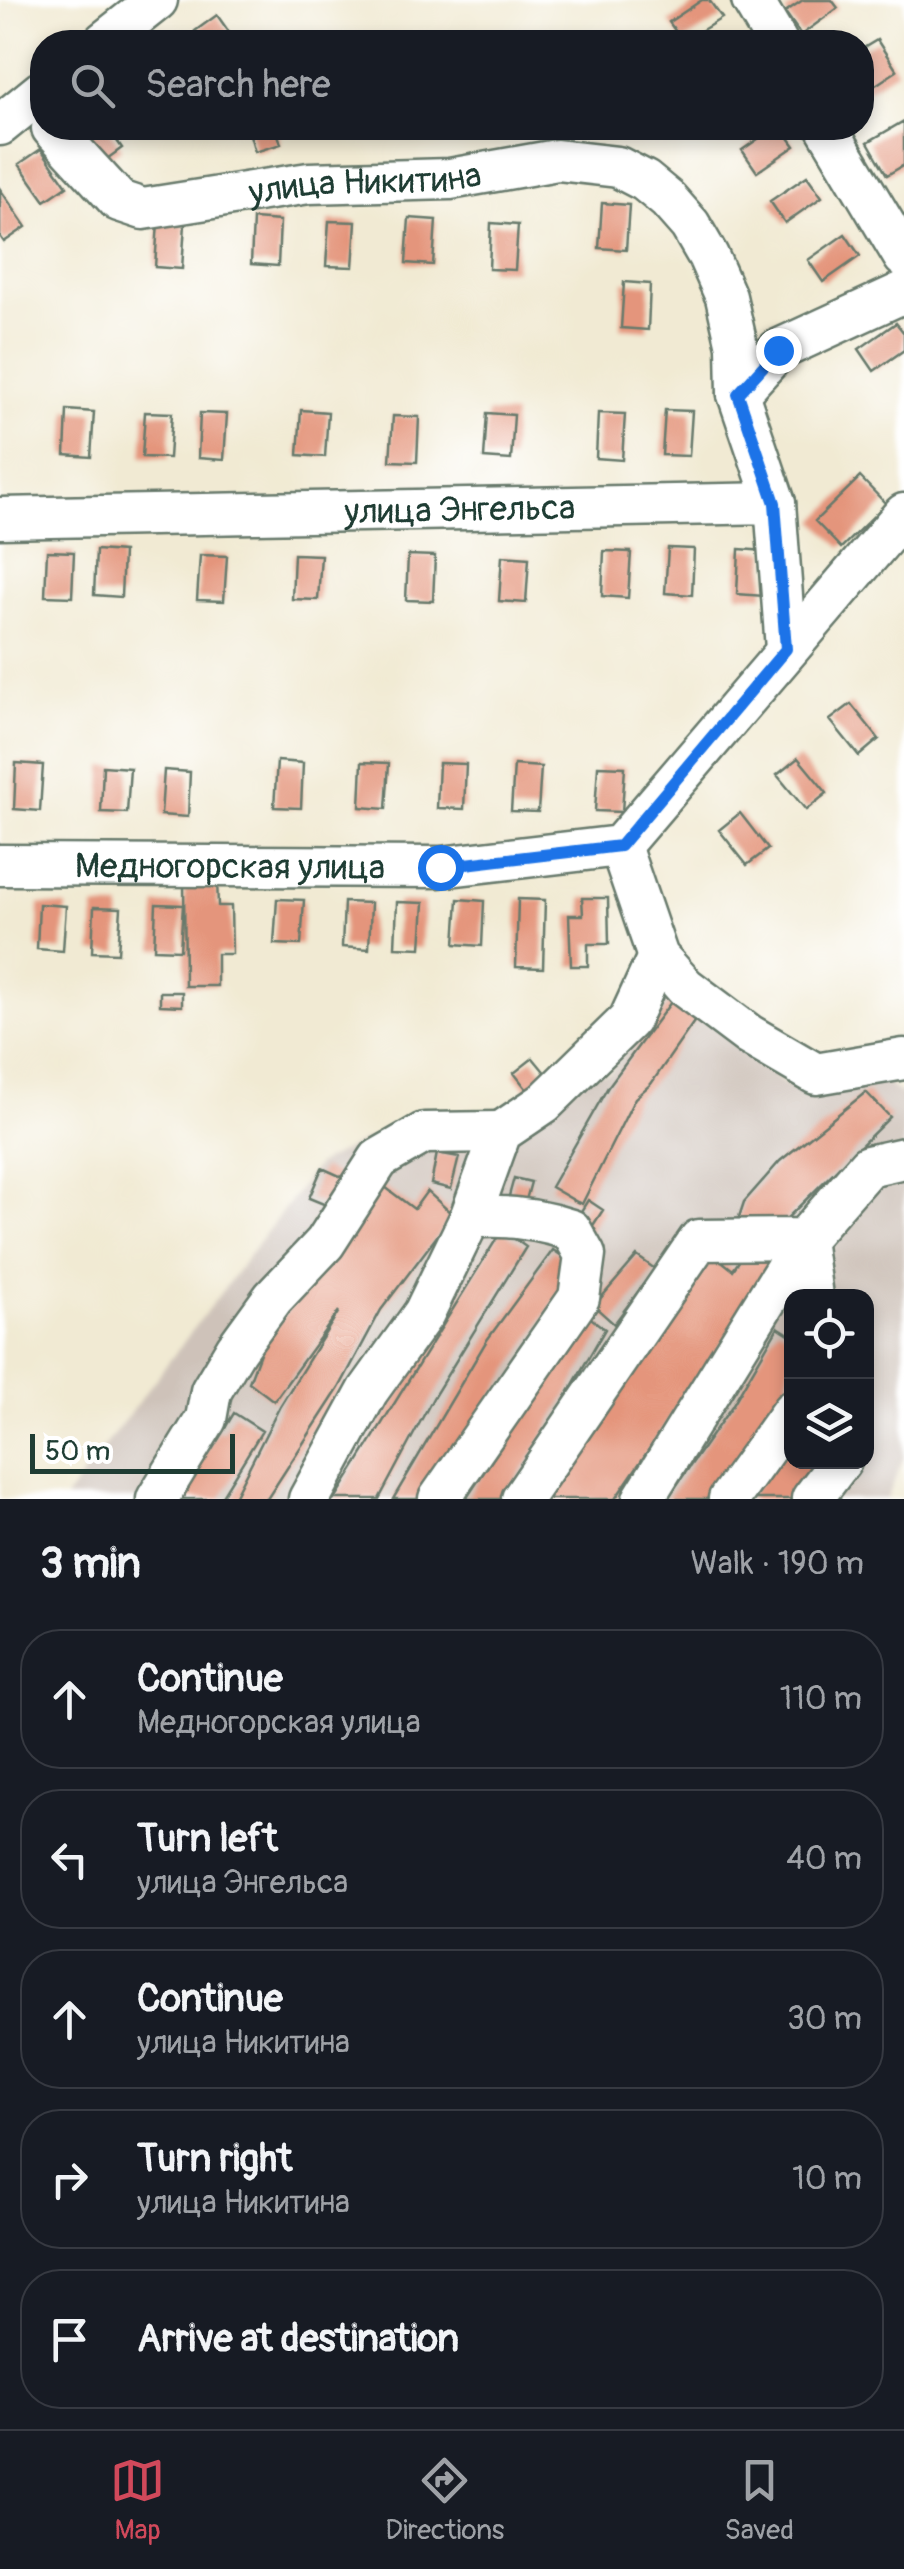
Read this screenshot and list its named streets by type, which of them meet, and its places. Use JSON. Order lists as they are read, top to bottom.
{
  "streets": {
    "street": ["улица Никитина", "улица Энгельса", "Медногорская улица"]
  },
  "crossings": [
    ["улица Никитина", "улица Энгельса"]
  ],
  "scale_bar": "50 m",
  "page": {
    "search": "Search here",
    "scale": "50 m",
    "heading": ["3 min", "Walk · 190 m"],
    "list": [
      ["Continue", "Медногорская улица", "110 m"],
      ["Turn left", "улица Энгельса", "40 m"],
      ["Continue", "улица Никитина", "30 m"],
      ["Turn right", "улица Никитина", "10 m"],
      "Arrive at destination"
    ],
    "nav": ["Map", "Directions", "Saved"]
  }
}
